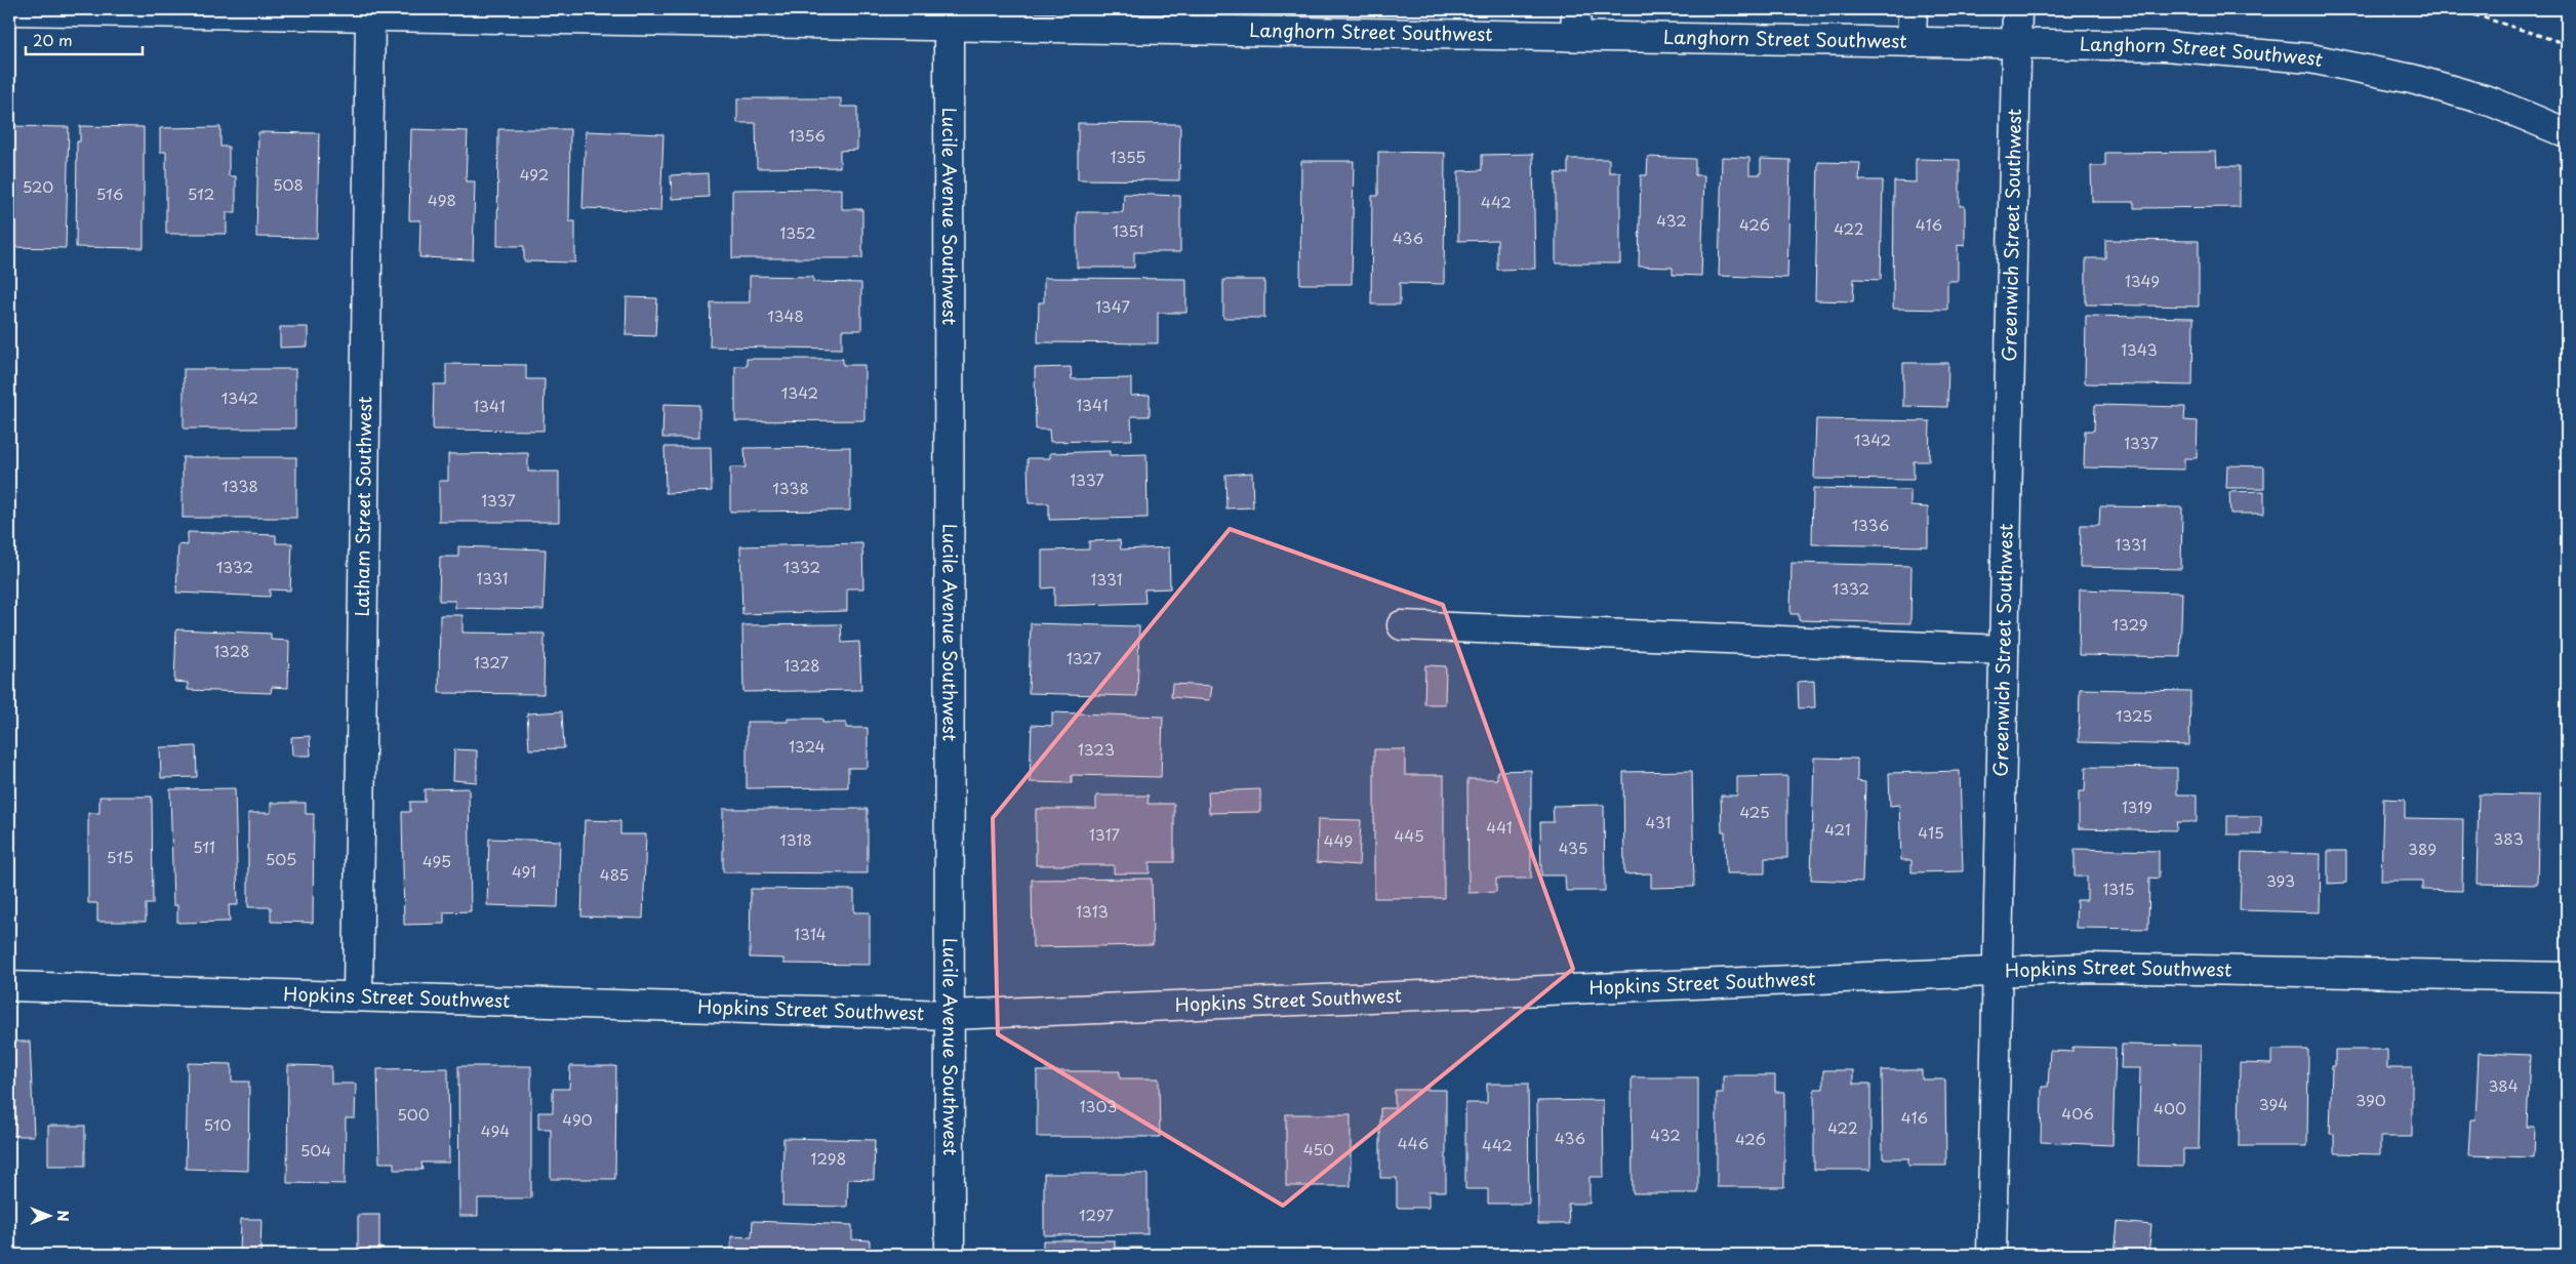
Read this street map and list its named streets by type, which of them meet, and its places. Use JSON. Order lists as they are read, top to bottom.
{
  "streets": {
    "street": [
      "Langhorn Street Southwest",
      "Lucile Avenue Southwest",
      "Greenwich Street Southwest",
      "Latham Street Southwest",
      "Hopkins Street Southwest"
    ]
  },
  "crossings": [
    ["Langhorn Street Southwest", "Lucile Avenue Southwest"],
    ["Langhorn Street Southwest", "Greenwich Street Southwest"],
    ["Langhorn Street Southwest", "Latham Street Southwest"],
    ["Lucile Avenue Southwest", "Hopkins Street Southwest"],
    ["Greenwich Street Southwest", "Hopkins Street Southwest"],
    ["Latham Street Southwest", "Hopkins Street Southwest"]
  ],
  "house_numbers": [
    "1356",
    "1355",
    "492",
    "508",
    "520",
    "516",
    "512",
    "498",
    "442",
    "432",
    "426",
    "416",
    "422",
    "1351",
    "1352",
    "436",
    "1349",
    "1347",
    "1348",
    "1343",
    "1342",
    "1342",
    "1341",
    "1341",
    "1342",
    "1337",
    "1337",
    "1338",
    "1338",
    "1337",
    "1336",
    "1331",
    "1332",
    "1332",
    "1331",
    "1331",
    "1332",
    "1329",
    "1328",
    "1327",
    "1327",
    "1328",
    "1325",
    "1324",
    "1323",
    "1319",
    "425",
    "431",
    "441",
    "421",
    "415",
    "1317",
    "445",
    "383",
    "1318",
    "449",
    "511",
    "435",
    "389",
    "515",
    "505",
    "495",
    "491",
    "485",
    "393",
    "1315",
    "1313",
    "1314",
    "384",
    "390",
    "394",
    "1303",
    "400",
    "406",
    "500",
    "416",
    "490",
    "510",
    "422",
    "494",
    "432",
    "436",
    "426",
    "446",
    "442",
    "450",
    "504",
    "1298",
    "1297"
  ],
  "scale_bar": "20 m",
  "north": "right"
}
